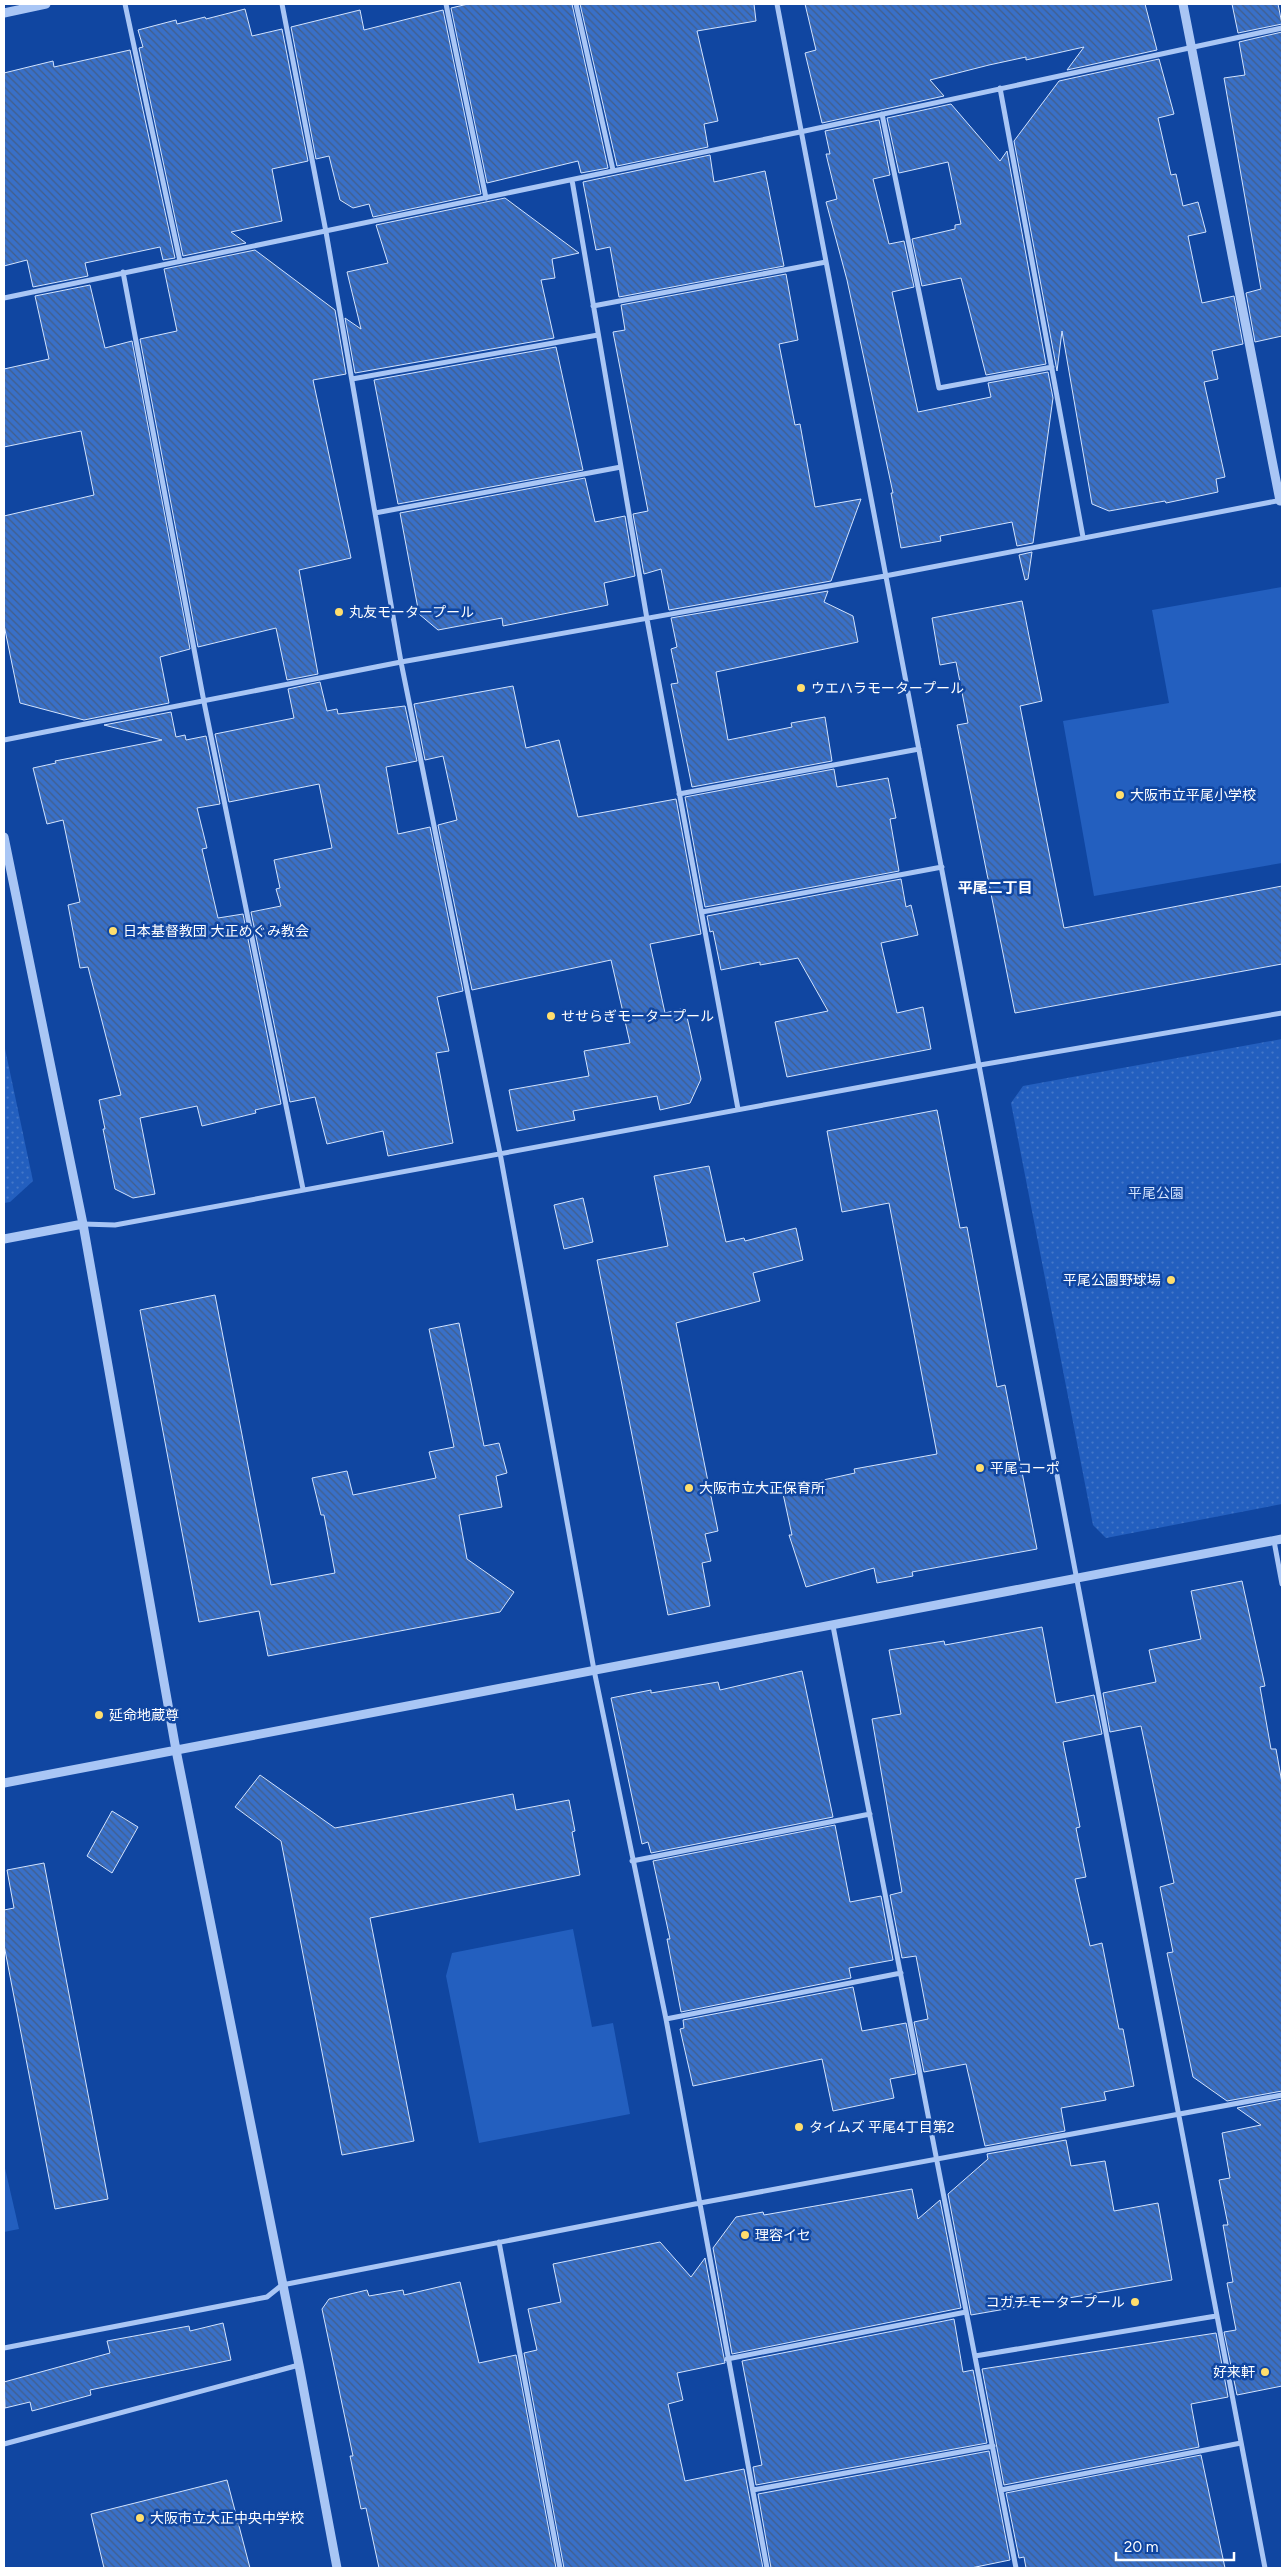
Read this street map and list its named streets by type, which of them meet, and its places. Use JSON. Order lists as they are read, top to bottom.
{
  "districts": ["平尾二丁目"],
  "parks": ["平尾公園"],
  "places": [
    "丸友モータープール",
    "ウエハラモータープール",
    "大阪市立平尾小学校",
    "日本基督教団 大正めぐみ教会",
    "せせらぎモータープール",
    "平尾公園野球場",
    "平尾コーポ",
    "大阪市立大正保育所",
    "延命地蔵尊",
    "タイムズ 平尾4丁目第2",
    "理容イセ",
    "コガチモータープール",
    "好来軒",
    "大阪市立大正中央中学校"
  ],
  "scale_bar": "20 m"
}
